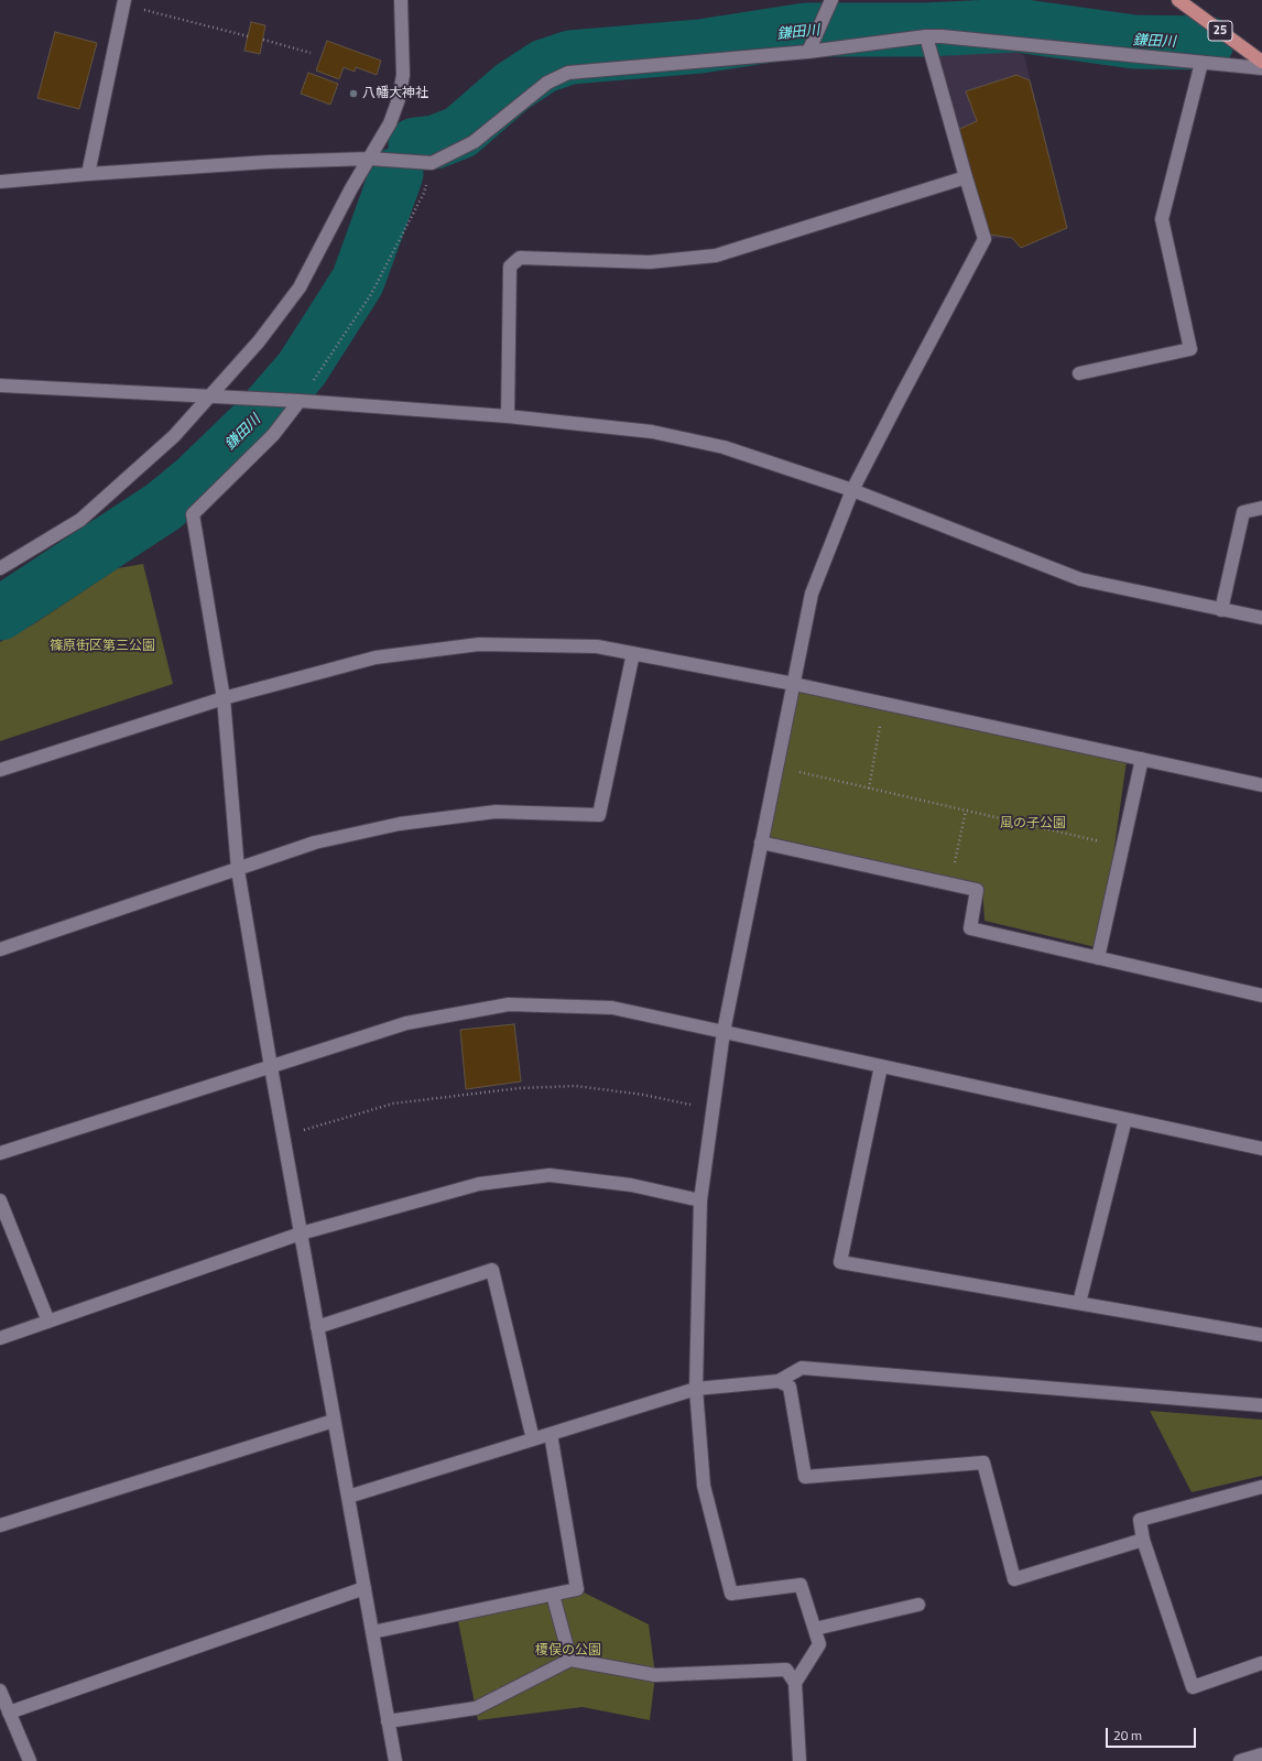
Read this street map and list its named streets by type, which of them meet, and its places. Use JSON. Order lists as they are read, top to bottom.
{
  "streets": {
    "main road": ["25"]
  },
  "water": ["鎌田川"],
  "parks": ["篠原街区第三公園", "風の子公園", "榎俣の公園"],
  "places": ["八幡大神社"],
  "scale_bar": "20 m"
}
